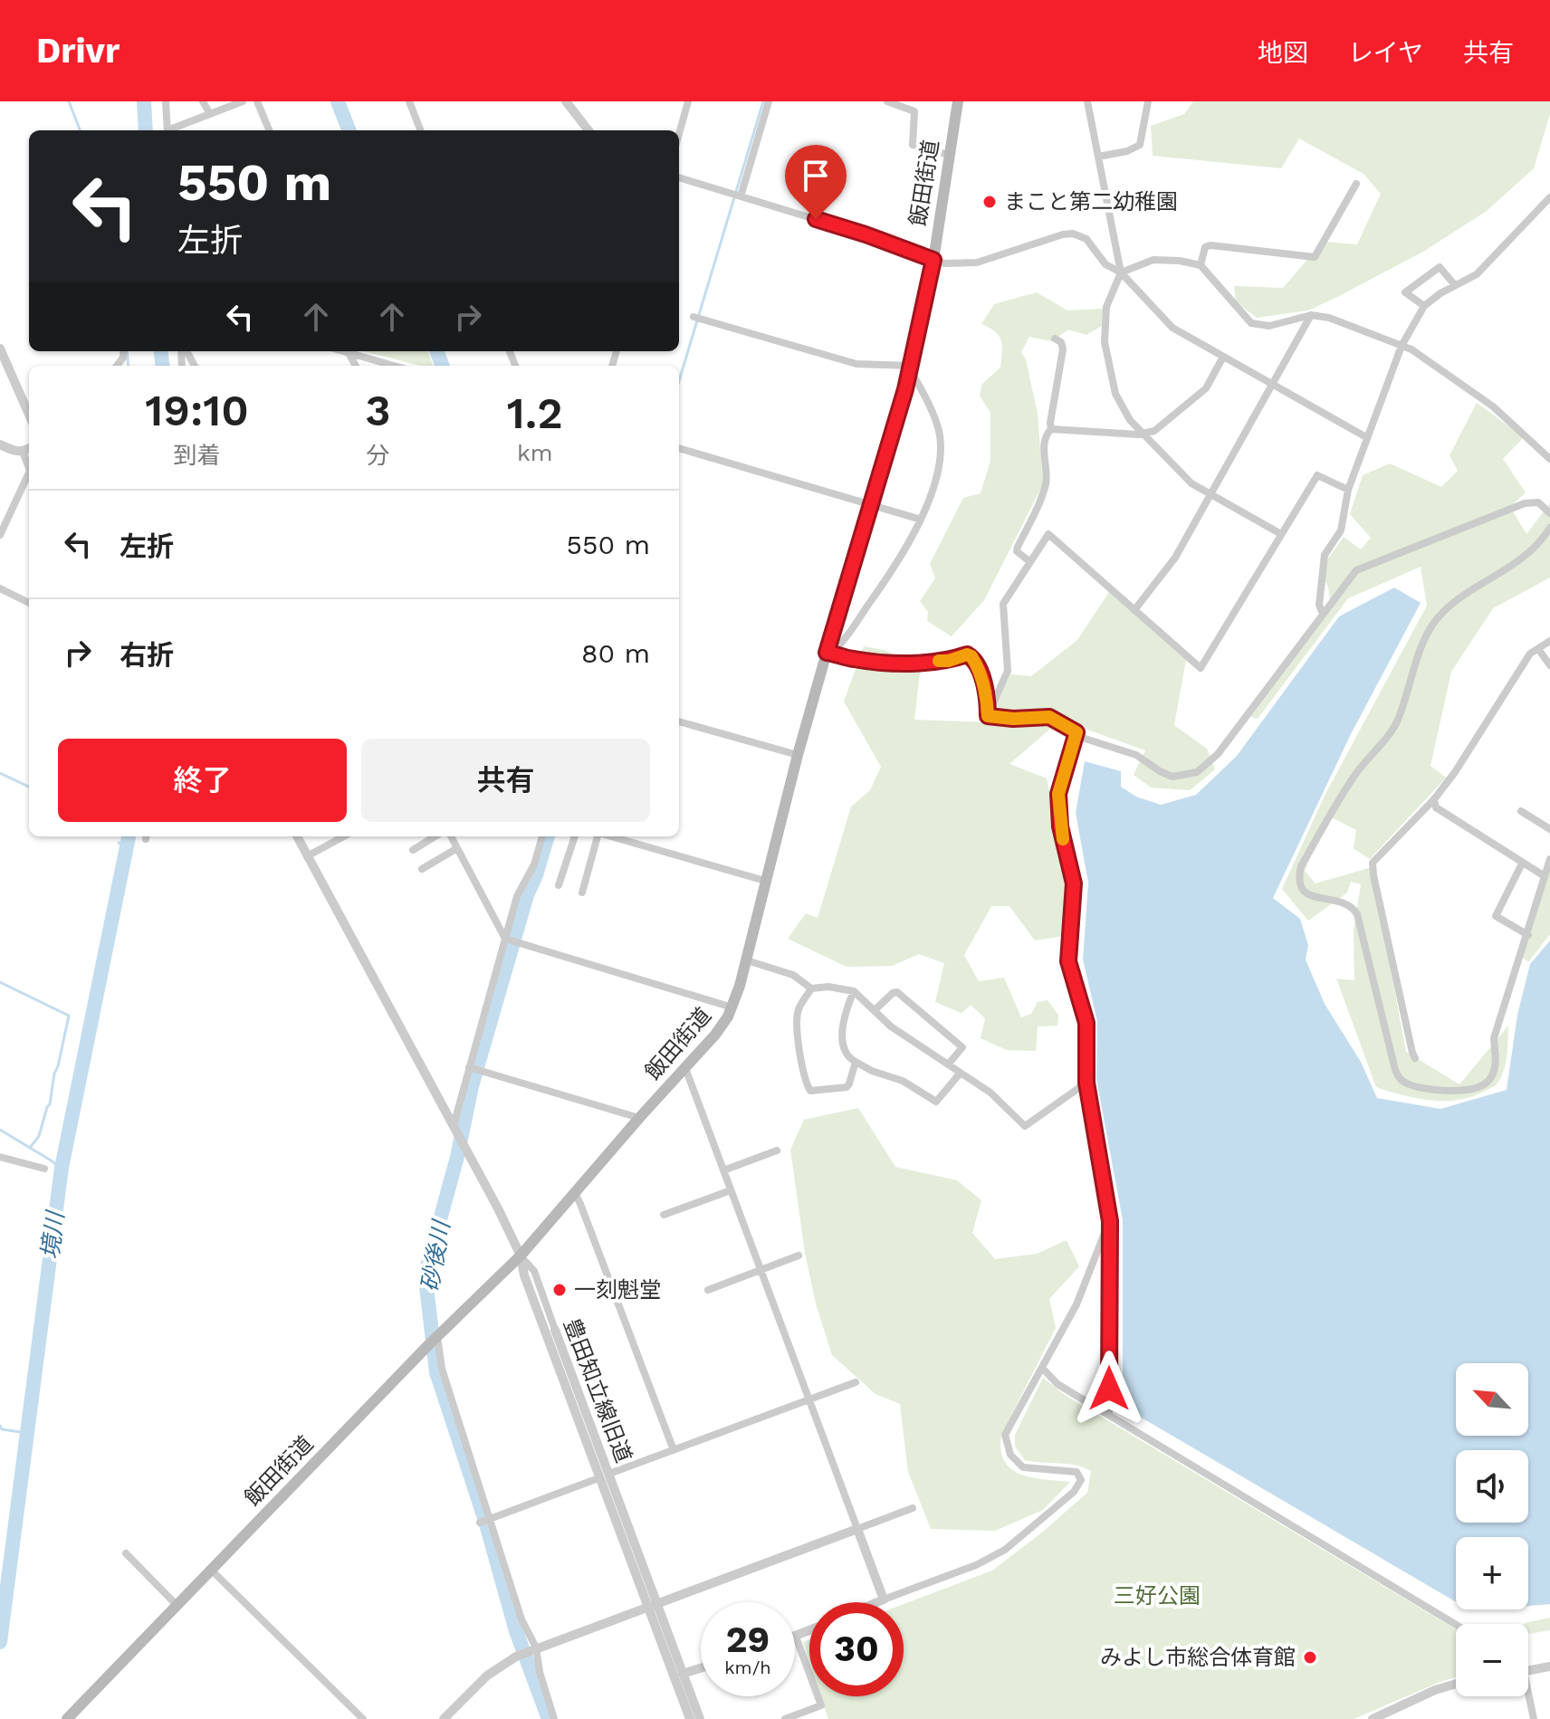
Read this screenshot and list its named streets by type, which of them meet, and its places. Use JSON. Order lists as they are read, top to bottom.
{
  "streets": {
    "main road": ["飯田街道"],
    "street": ["豊田知立線旧道"]
  },
  "crossings": [
    ["飯田街道", "豊田知立線旧道"]
  ],
  "water": ["境川", "砂後川"],
  "parks": ["三好公園"],
  "places": ["まこと第二幼稚園", "一刻魁堂", "みよし市総合体育館"],
  "north": "top left",
  "page": {
    "header": "Drivr",
    "nav": ["地図", "レイヤ", "共有"],
    "turn": ["550 m", "左折"],
    "eta": [
      "19:10",
      "到着",
      "3",
      "分",
      "1.2",
      "km"
    ],
    "list": [
      {
        "name": "左折",
        "value": "550 m"
      },
      {
        "name": "右折",
        "value": "80 m"
      }
    ],
    "buttons": ["終了", "共有"],
    "map_buttons": ["+", "−"],
    "speed": "29 km/h",
    "limit": "30"
  }
}
